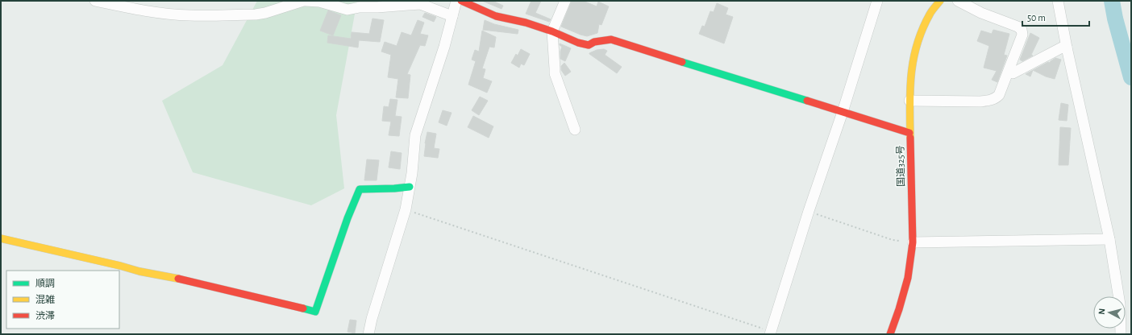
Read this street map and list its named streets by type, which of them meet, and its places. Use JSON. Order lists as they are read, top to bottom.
{
  "streets": {
    "main road": ["国道325号"]
  },
  "legend": ["順調", "混雑", "渋滞"],
  "scale_bar": "50 m",
  "north": "left"
}
